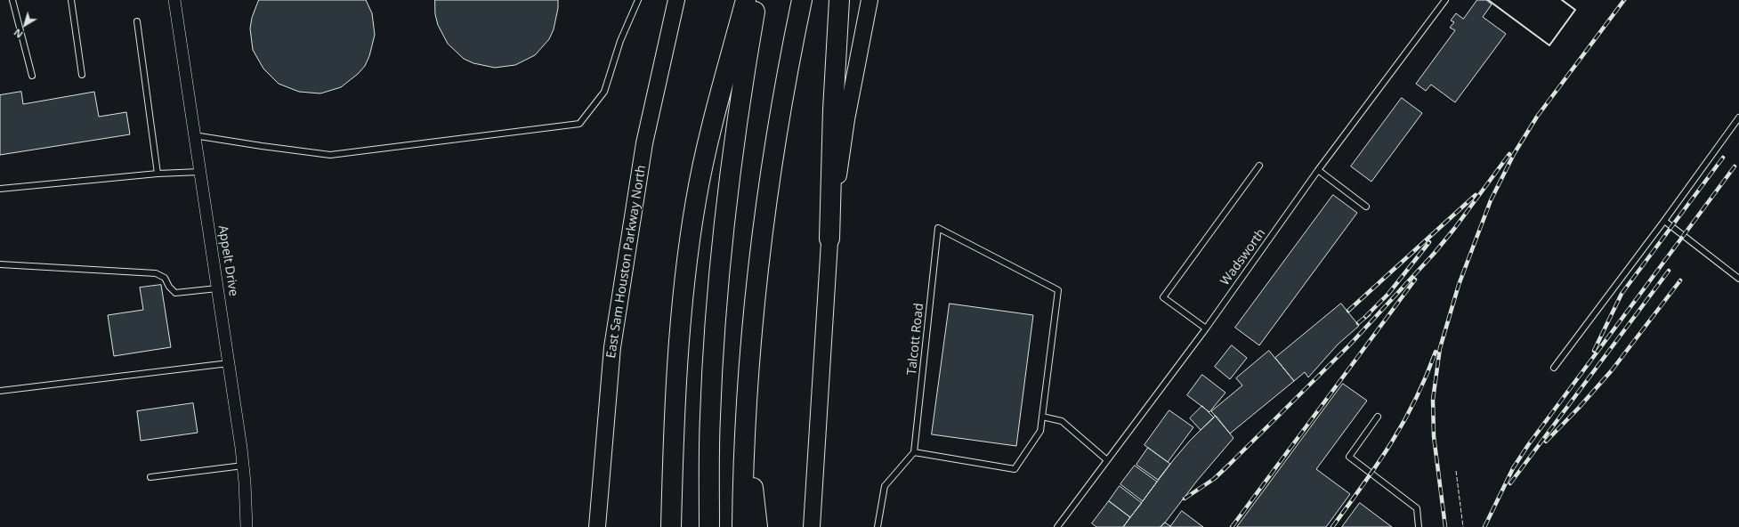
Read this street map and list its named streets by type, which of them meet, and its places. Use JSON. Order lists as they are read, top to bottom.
{
  "streets": {
    "main road": ["East Sam Houston Parkway North"],
    "street": ["Appelt Drive"],
    "lane": ["Wadsworth", "Talcott Road"]
  },
  "north": "bottom left"
}
